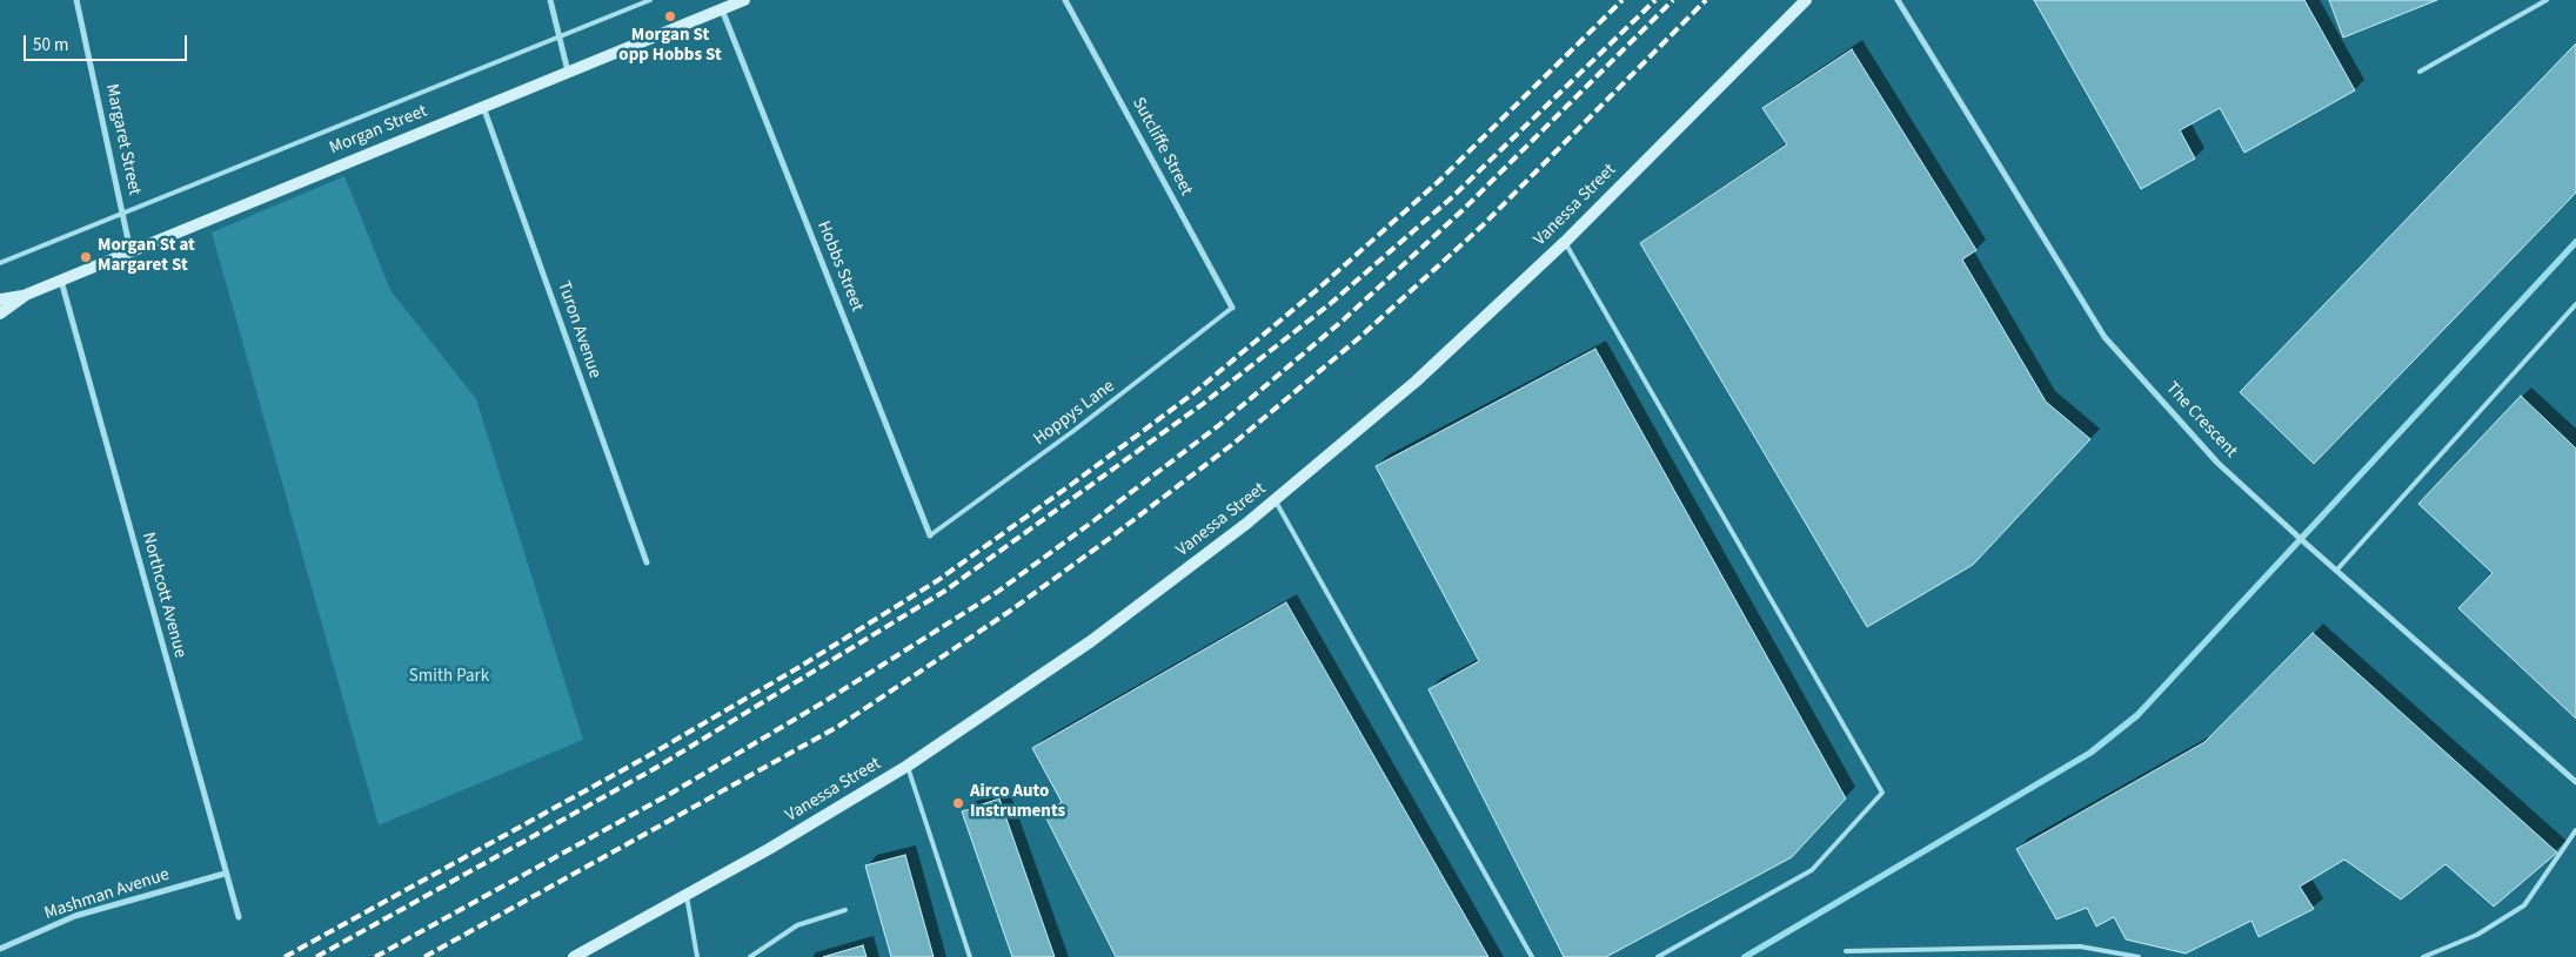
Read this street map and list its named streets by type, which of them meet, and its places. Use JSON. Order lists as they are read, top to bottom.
{
  "streets": {
    "main road": ["Morgan Street", "Vanessa Street"],
    "street": [
      "Margaret Street",
      "Sutcliffe Street",
      "Hobbs Street",
      "Turon Avenue",
      "The Crescent",
      "Northcott Avenue",
      "Mashman Avenue"
    ],
    "lane": ["Hoppys Lane"]
  },
  "crossings": [
    ["Morgan Street", "Margaret Street"],
    ["Morgan Street", "Hobbs Street"],
    ["Morgan Street", "Turon Avenue"],
    ["Morgan Street", "Northcott Avenue"],
    ["Sutcliffe Street", "Hoppys Lane"],
    ["Hobbs Street", "Hoppys Lane"],
    ["Northcott Avenue", "Mashman Avenue"]
  ],
  "parks": ["Smith Park"],
  "places": ["Morgan St opp Hobbs St", "Morgan St at Margaret St", "Airco Auto Instruments"],
  "scale_bar": "50 m"
}
